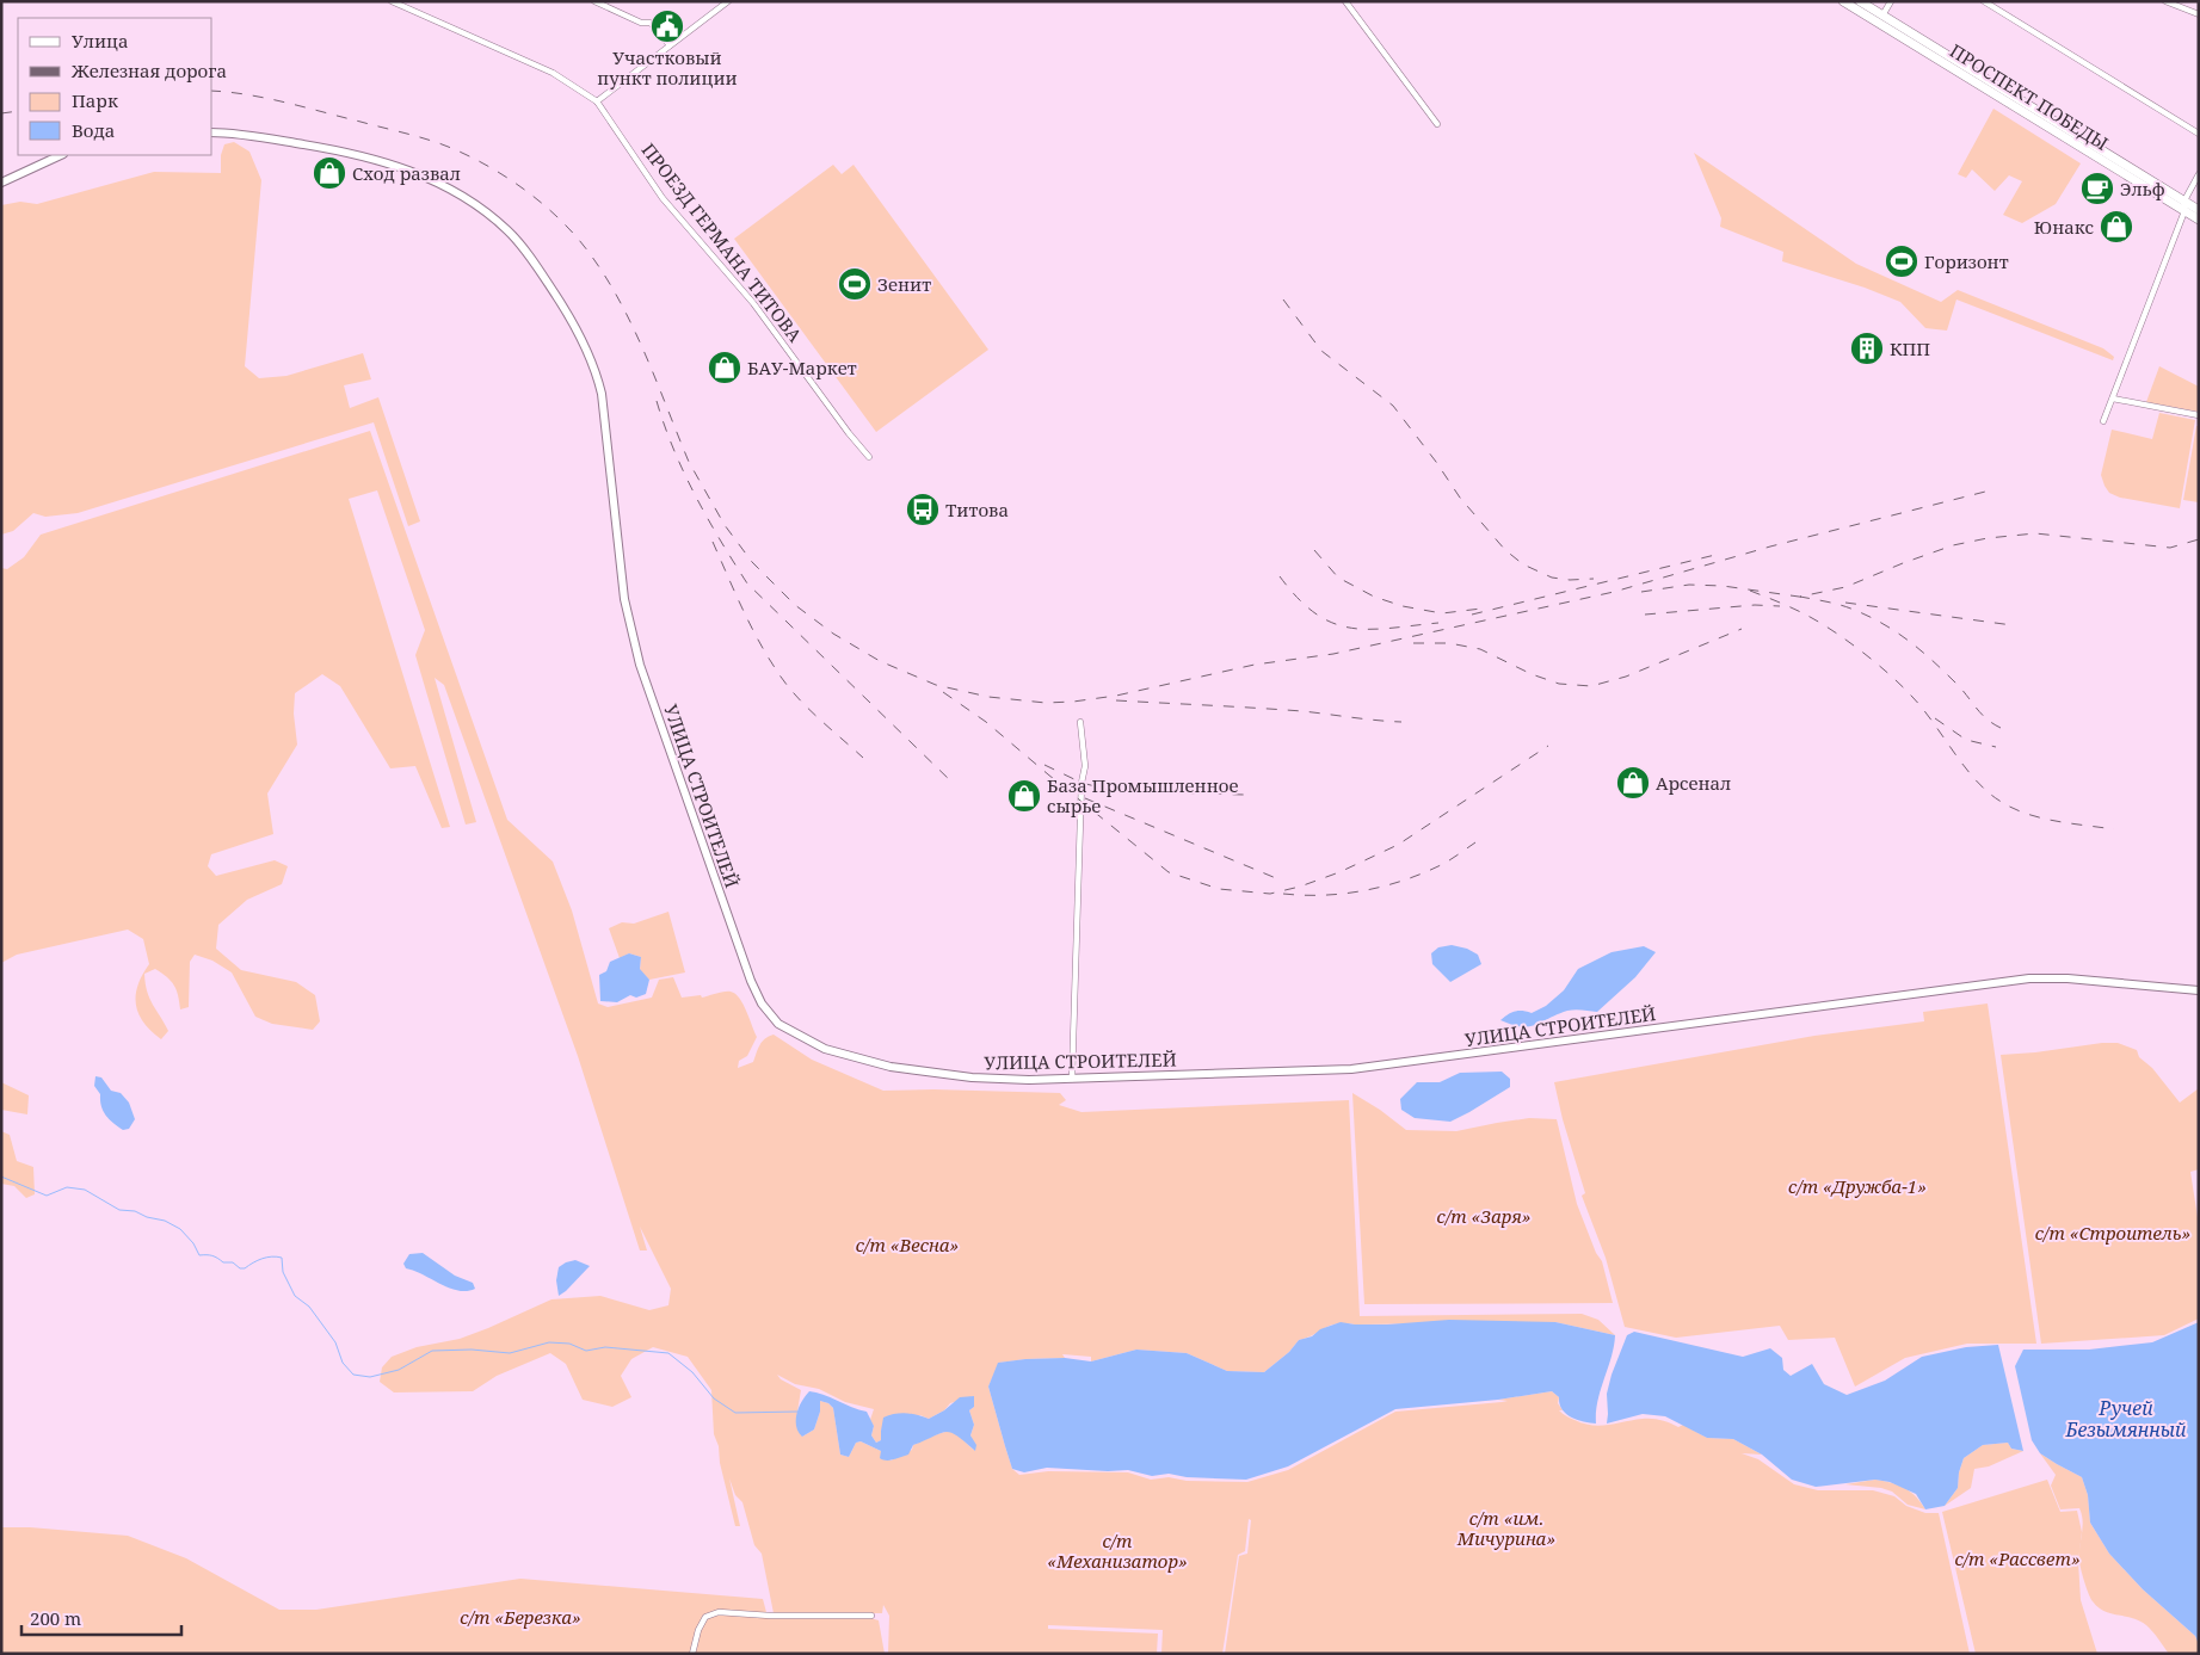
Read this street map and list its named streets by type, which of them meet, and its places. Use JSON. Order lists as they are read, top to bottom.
{
  "streets": {
    "main road": ["ПРОСПЕКТ ПОБЕДЫ", "УЛИЦА СТРОИТЕЛЕЙ"],
    "street": ["ПРОЕЗД ГЕРМАНА ТИТОВА"]
  },
  "water": ["Ручей Безымянный"],
  "parks": [
    "с/т «Дружба-1»",
    "с/т «Заря»",
    "с/т «Строитель»",
    "с/т «Весна»",
    "с/т «им. Мичурина»",
    "с/т «Механизатор»",
    "с/т «Рассвет»",
    "с/т «Березка»"
  ],
  "places": {
    "public building": ["Участковый пункт полиции"],
    "shop": [
      "Сход развал",
      "Юнакс",
      "БАУ-Маркет",
      "Арсенал",
      "База Промышленное сырье"
    ],
    "cafe": ["Эльф"],
    "sports": ["Горизонт", "Зенит"],
    "building": ["КПП"],
    "bus stop": ["Титова"]
  },
  "legend": [
    "Улица",
    "Железная дорога",
    "Парк",
    "Вода"
  ],
  "scale_bar": "200 m"
}
